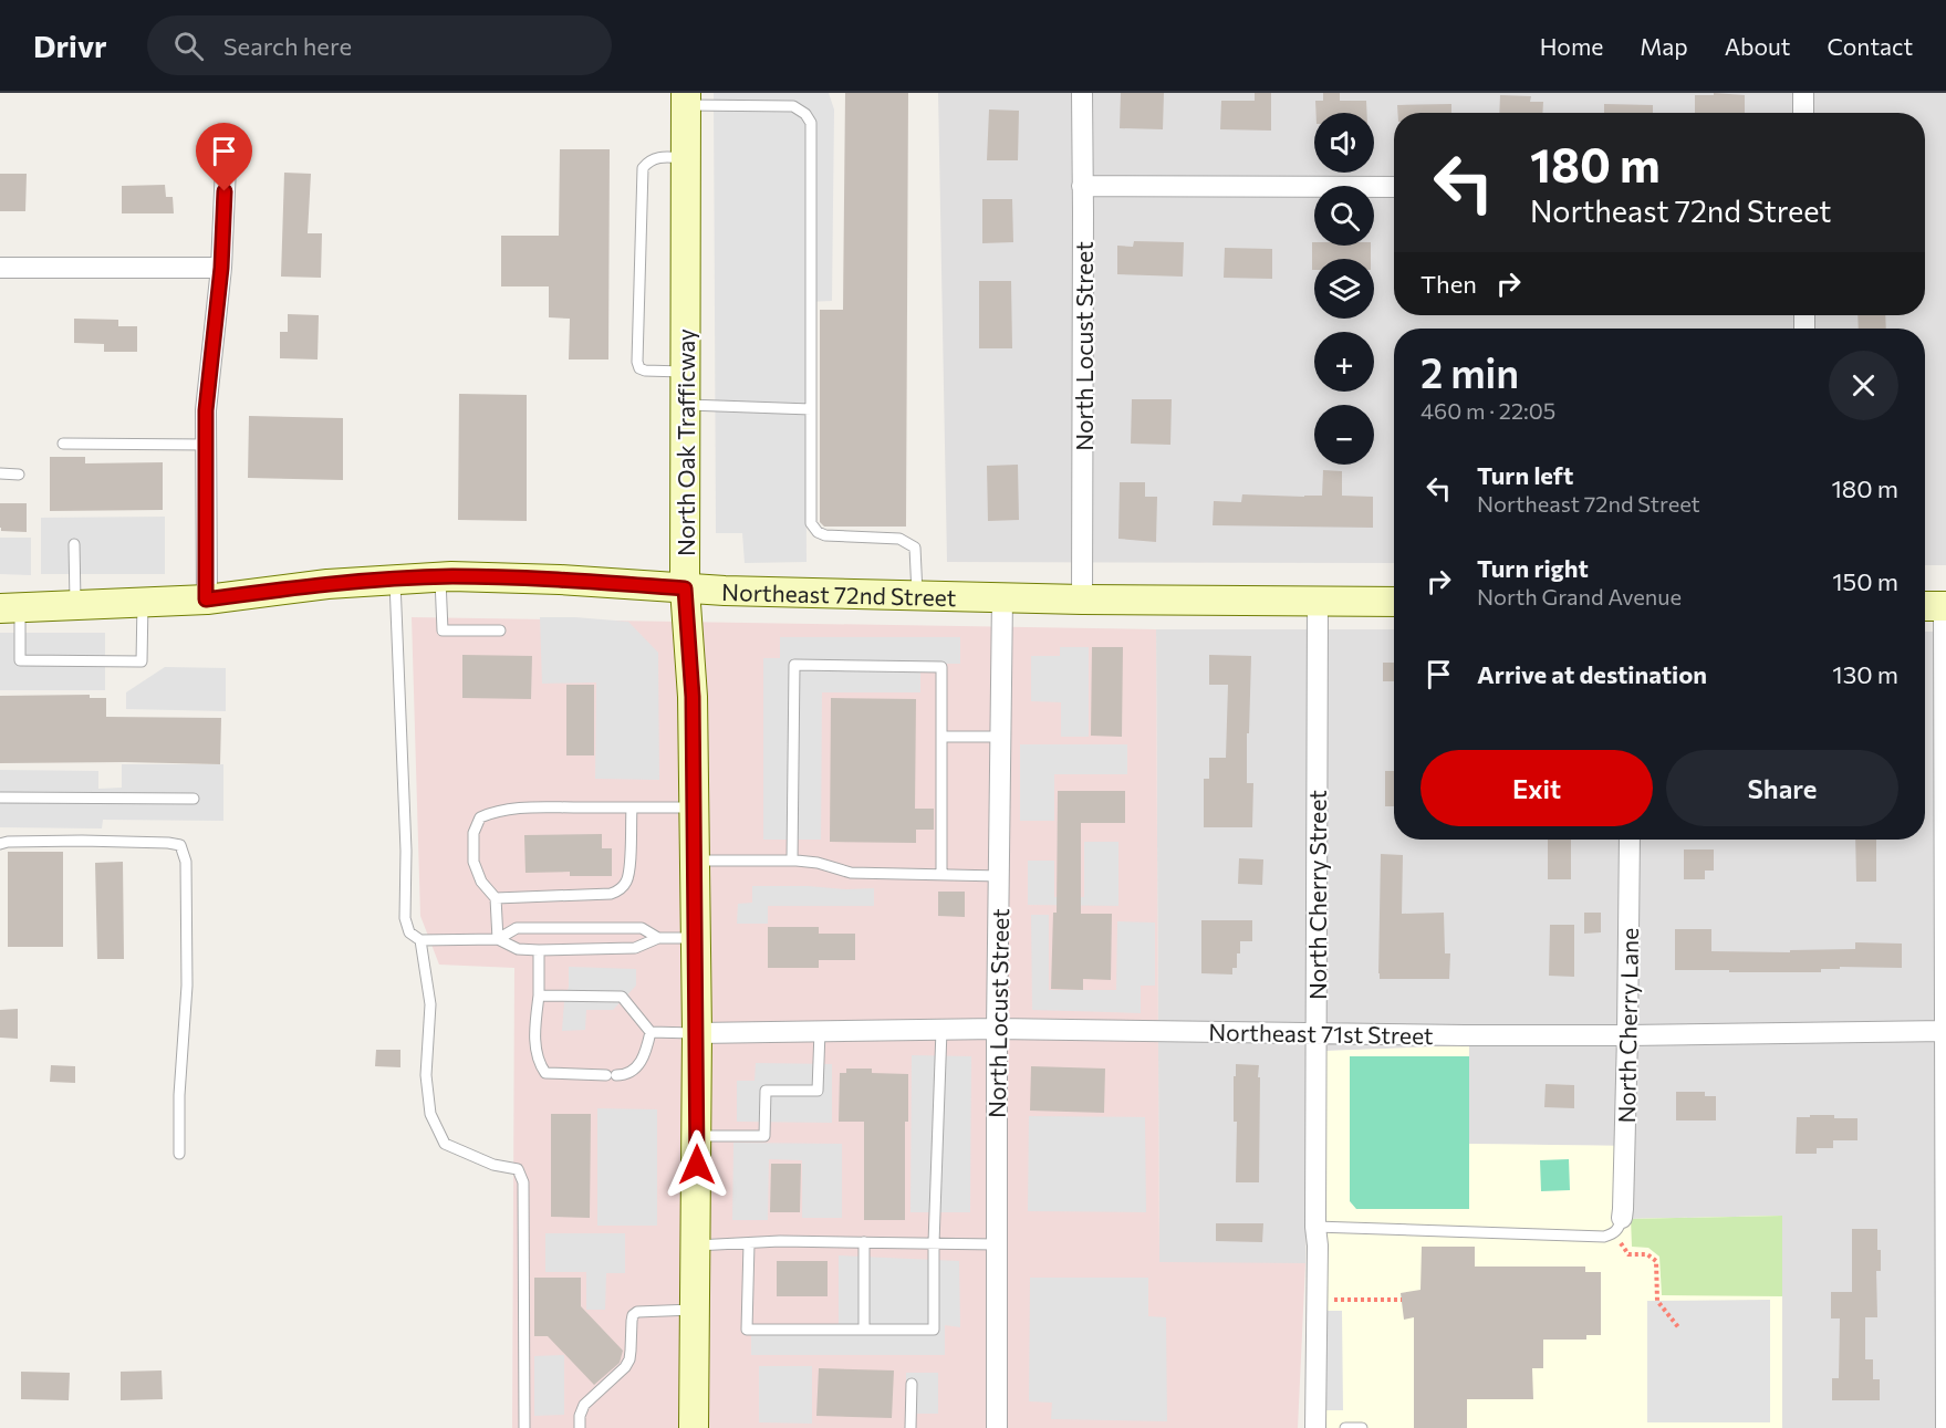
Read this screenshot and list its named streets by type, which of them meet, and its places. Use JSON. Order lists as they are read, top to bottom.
{
  "streets": {
    "main road": ["North Oak Trafficway", "Northeast 72nd Street"],
    "street": [
      "North Locust Street",
      "North Cherry Street",
      "North Cherry Lane",
      "Northeast 71st Street"
    ]
  },
  "crossings": [
    ["North Locust Street", "Northeast 72nd Street"],
    ["North Locust Street", "Northeast 71st Street"],
    ["North Oak Trafficway", "Northeast 72nd Street"],
    ["North Oak Trafficway", "Northeast 71st Street"],
    ["Northeast 72nd Street", "North Cherry Street"],
    ["North Cherry Street", "Northeast 71st Street"],
    ["North Cherry Lane", "Northeast 71st Street"]
  ],
  "page": {
    "header": "Drivr",
    "search": "Search here",
    "nav": [
      "Home",
      "Map",
      "About",
      "Contact"
    ],
    "map_buttons": ["+", "−"],
    "turn": ["180 m", "Northeast 72nd Street"],
    "then": "Then",
    "heading": ["2 min", "460 m · 22:05"],
    "list": [
      {
        "name": "Turn left",
        "note": "Northeast 72nd Street",
        "value": "180 m"
      },
      {
        "name": "Turn right",
        "note": "North Grand Avenue",
        "value": "150 m"
      },
      {
        "name": "Arrive at destination",
        "value": "130 m"
      }
    ],
    "buttons": ["Exit", "Share"]
  }
}
